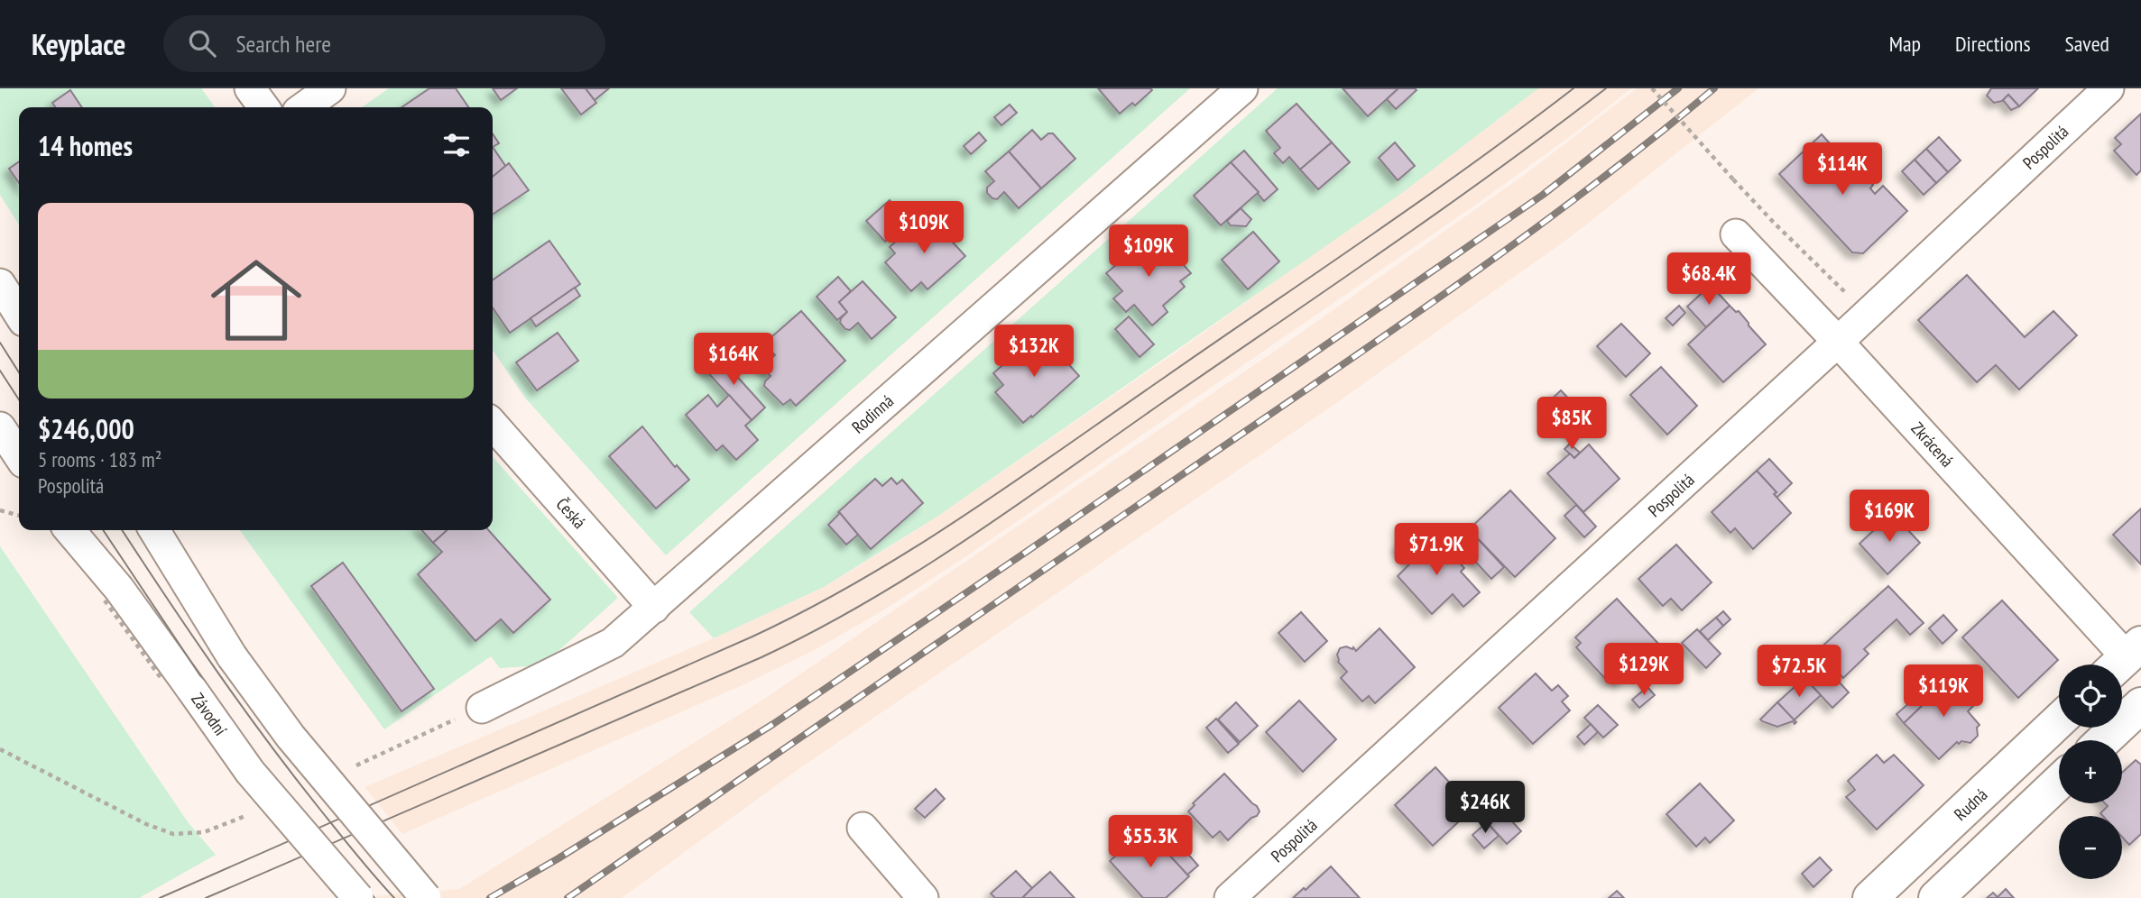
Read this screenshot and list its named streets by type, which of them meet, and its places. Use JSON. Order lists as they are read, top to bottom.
{
  "streets": {
    "highway": ["Rudná"],
    "street": [
      "Pospolitá",
      "Rodinná",
      "Zkrácená",
      "Česká",
      "Závodní"
    ]
  },
  "crossings": [
    ["Pospolitá", "Zkrácená"],
    ["Rodinná", "Česká"]
  ],
  "page": {
    "header": "Keyplace",
    "search": "Search here",
    "nav": ["Map", "Directions", "Saved"],
    "heading": "14 homes",
    "price": [
      "$114K",
      "$109K",
      "$109K",
      "$68.4K",
      "$132K",
      "$164K",
      "$85K",
      "$169K",
      "$71.9K",
      "$129K",
      "$72.5K",
      "$119K",
      "$246K",
      "$55.3K"
    ],
    "list": [
      {
        "name": "$246,000",
        "note": "5 rooms · 183 m² · Pospolitá"
      }
    ],
    "map_buttons": ["+", "−"]
  }
}
